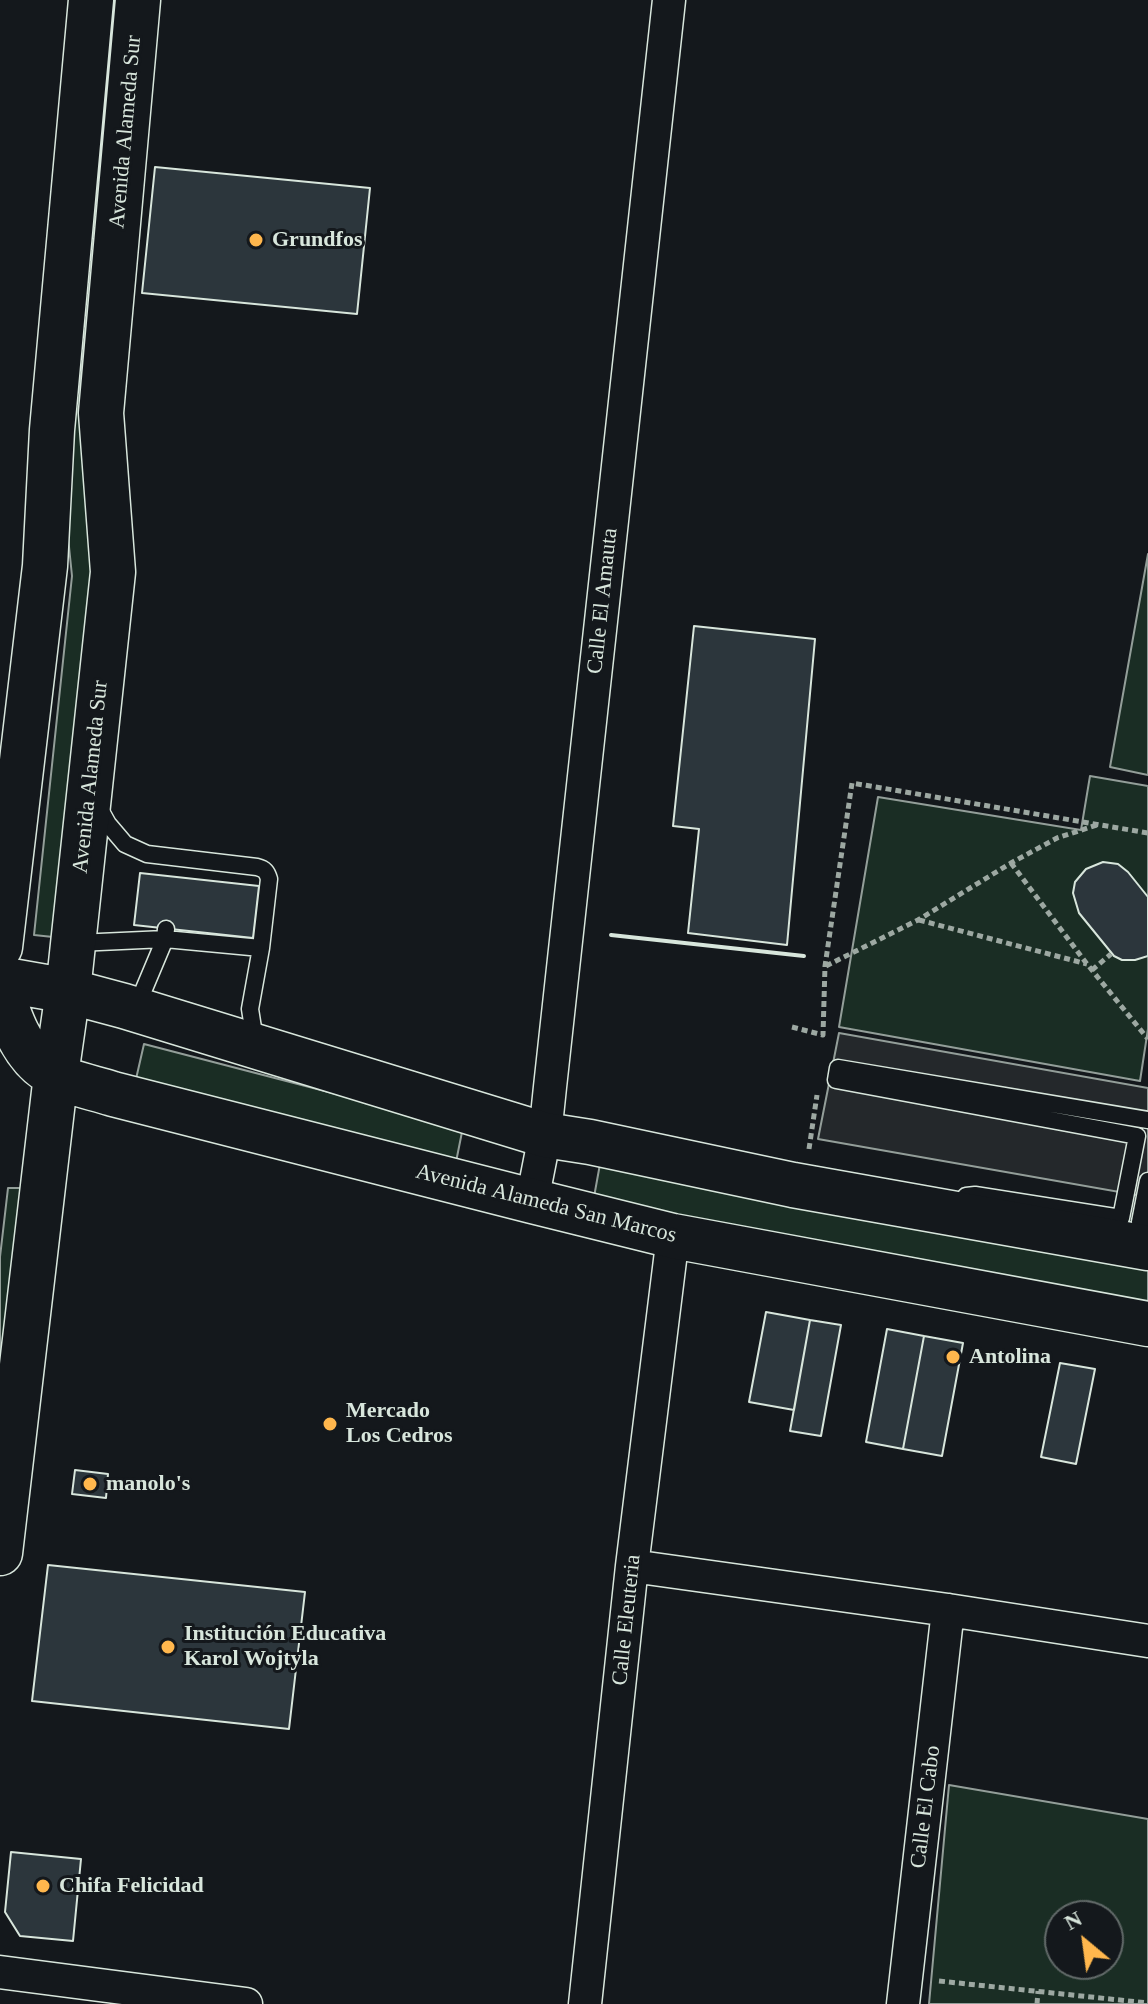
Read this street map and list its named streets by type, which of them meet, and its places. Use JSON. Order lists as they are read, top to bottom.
{
  "streets": {
    "main road": ["Avenida Alameda Sur", "Avenida Alameda San Marcos"],
    "street": ["Calle El Amauta", "Calle Eleuteria", "Calle El Cabo"]
  },
  "crossings": [
    ["Avenida Alameda Sur", "Avenida Alameda San Marcos"],
    ["Calle El Amauta", "Avenida Alameda San Marcos"],
    ["Avenida Alameda San Marcos", "Calle Eleuteria"]
  ],
  "places": [
    "Grundfos",
    "Antolina",
    "Mercado Los Cedros",
    "manolo's",
    "Institución Educativa Karol Wojtyla",
    "Chifa Felicidad"
  ],
  "north": "top left"
}
